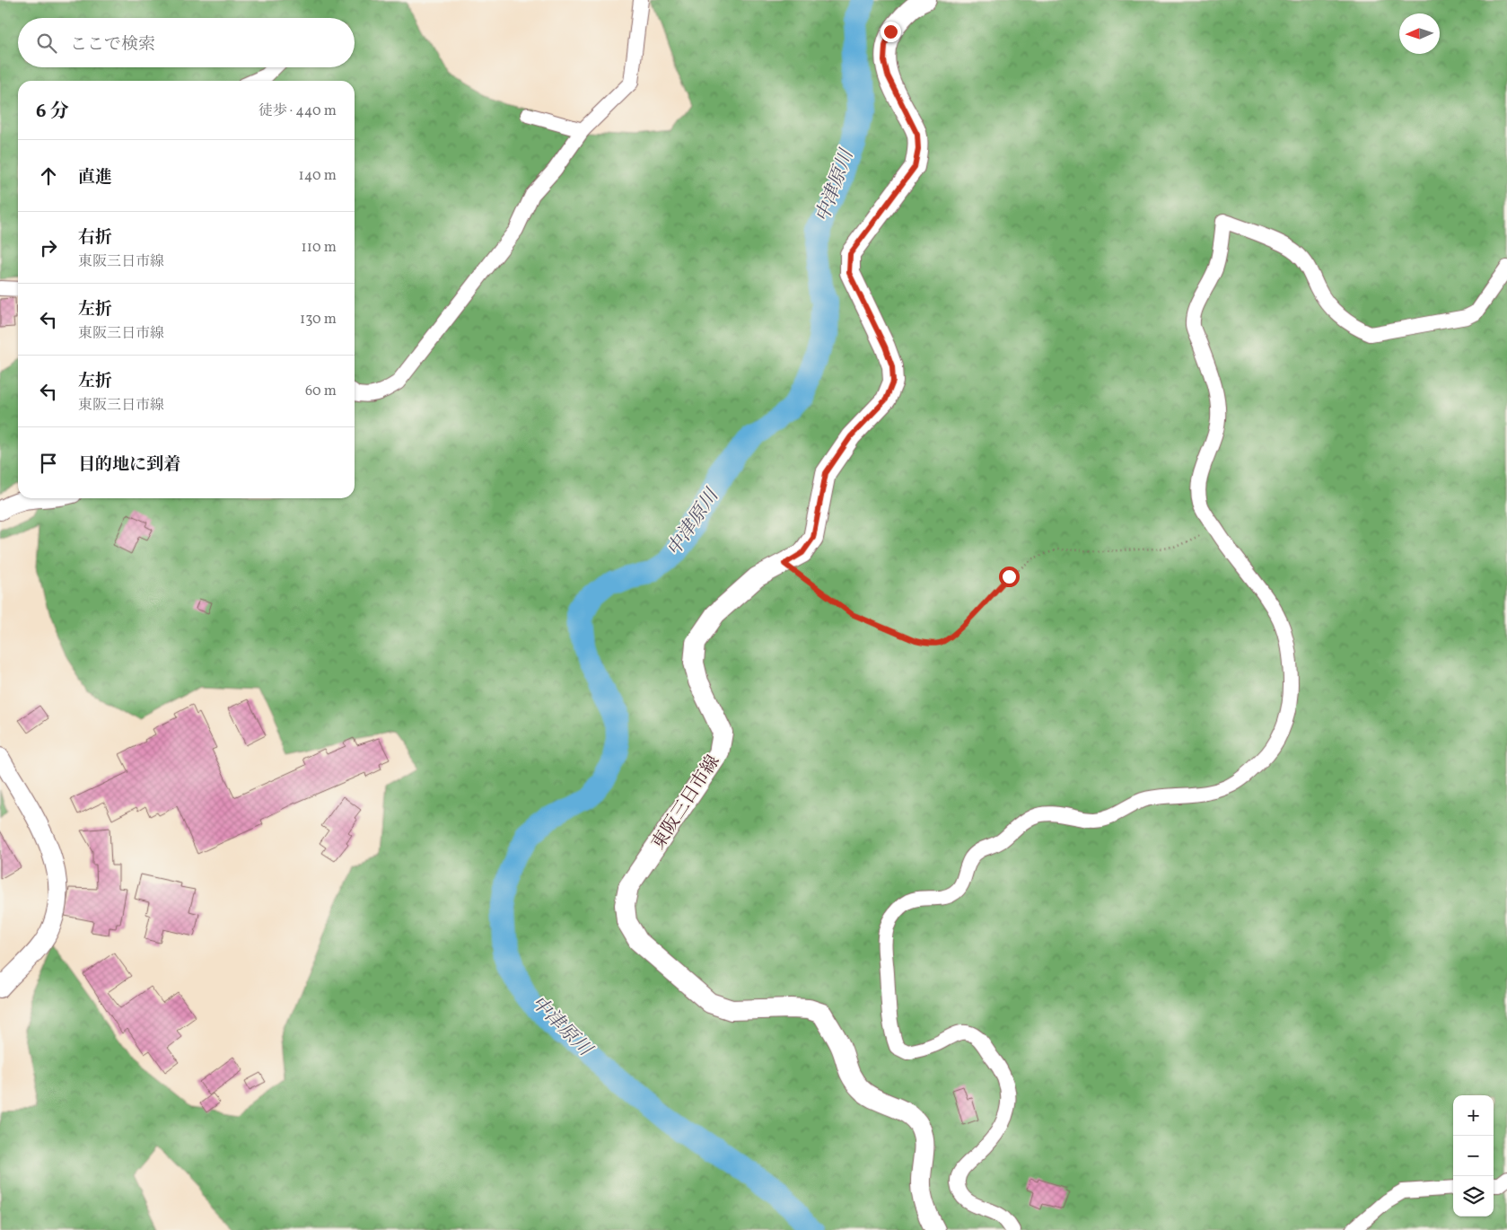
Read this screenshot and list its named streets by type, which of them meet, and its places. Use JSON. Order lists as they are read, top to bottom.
{
  "streets": {
    "main road": ["東阪三日市線"]
  },
  "water": ["中津原川"],
  "north": "left",
  "page": {
    "search": "ここで検索",
    "heading": ["6 分", "徒歩 · 440 m"],
    "list": [
      ["直進", "140 m"],
      ["右折", "東阪三日市線", "110 m"],
      ["左折", "東阪三日市線", "130 m"],
      ["左折", "東阪三日市線", "60 m"],
      "目的地に到着"
    ],
    "map_buttons": ["+", "−"]
  }
}
